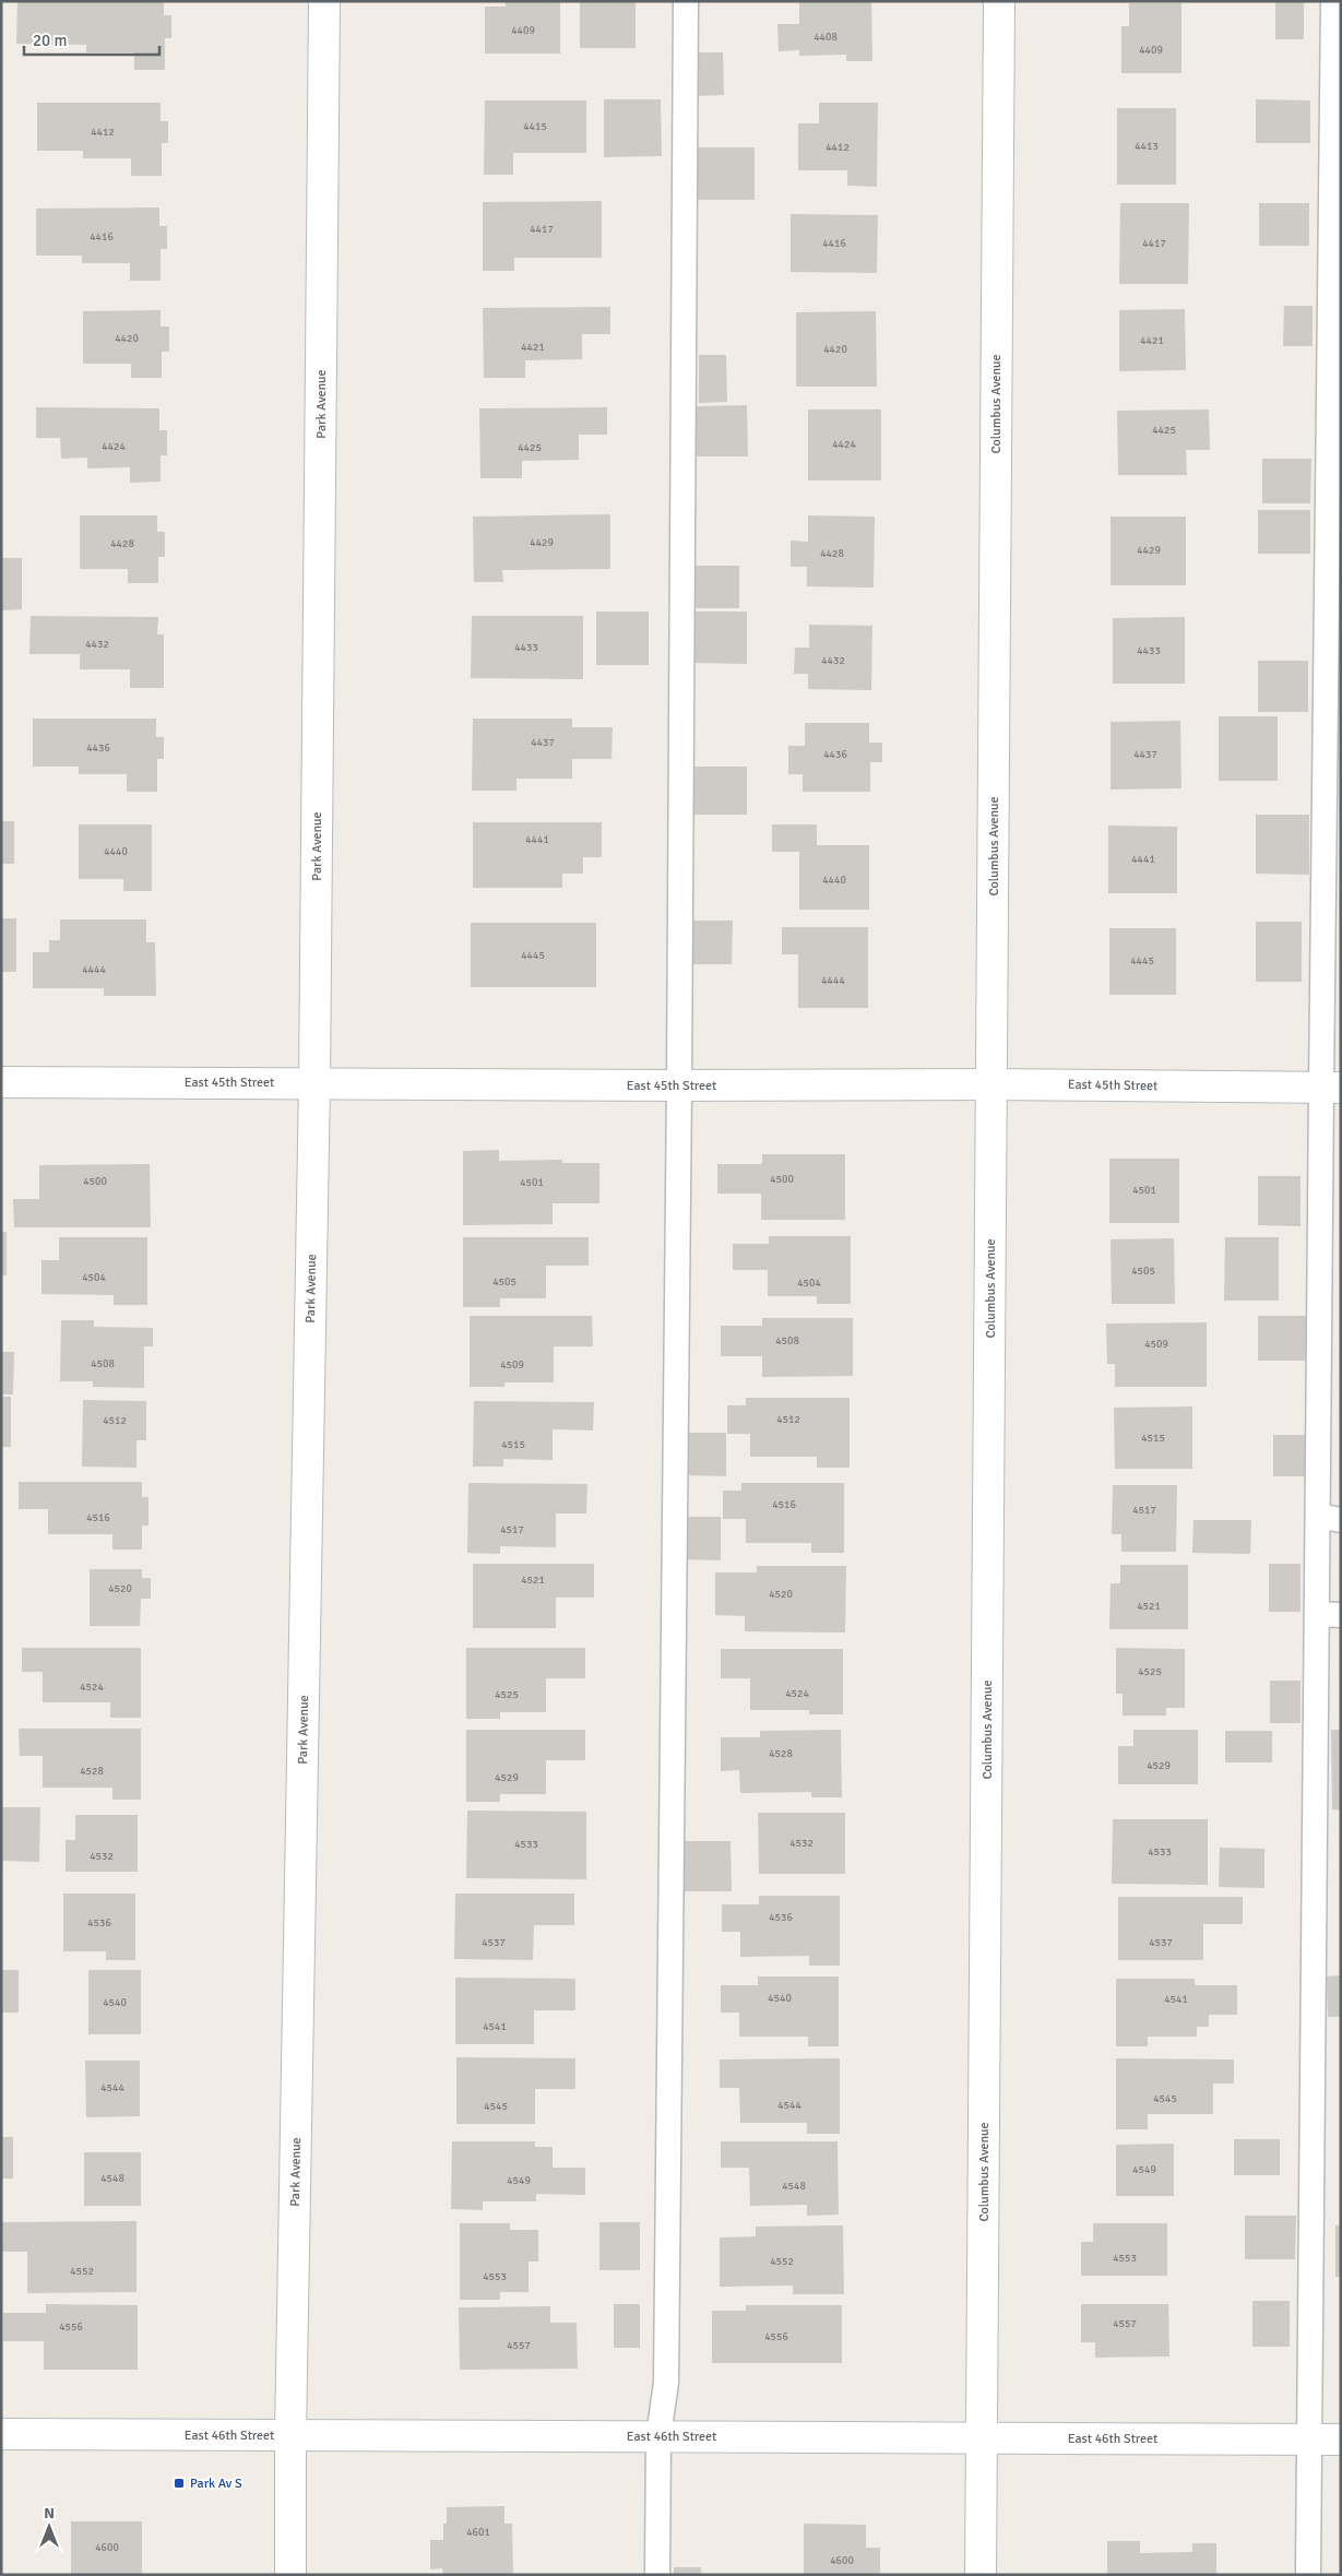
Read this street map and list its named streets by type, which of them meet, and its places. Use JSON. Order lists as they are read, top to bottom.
{
  "streets": {
    "street": [
      "Park Avenue",
      "Columbus Avenue",
      "East 45th Street",
      "East 46th Street"
    ]
  },
  "crossings": [
    ["Park Avenue", "East 45th Street"],
    ["Park Avenue", "East 46th Street"],
    ["Columbus Avenue", "East 45th Street"],
    ["Columbus Avenue", "East 46th Street"]
  ],
  "places": {
    "transit": ["Park Av S"]
  },
  "house_numbers": [
    "4409",
    "4408",
    "4409",
    "4415",
    "4412",
    "4413",
    "4412",
    "4417",
    "4416",
    "4416",
    "4417",
    "4420",
    "4421",
    "4421",
    "4420",
    "4425",
    "4424",
    "4424",
    "4425",
    "4429",
    "4428",
    "4429",
    "4428",
    "4432",
    "4433",
    "4433",
    "4432",
    "4437",
    "4436",
    "4436",
    "4437",
    "4441",
    "4440",
    "4441",
    "4440",
    "4445",
    "4445",
    "4444",
    "4444",
    "4500",
    "4500",
    "4501",
    "4501",
    "4505",
    "4504",
    "4505",
    "4504",
    "4508",
    "4509",
    "4508",
    "4509",
    "4512",
    "4512",
    "4515",
    "4515",
    "4516",
    "4517",
    "4516",
    "4517",
    "4521",
    "4520",
    "4520",
    "4521",
    "4525",
    "4524",
    "4524",
    "4525",
    "4528",
    "4529",
    "4528",
    "4529",
    "4532",
    "4533",
    "4533",
    "4532",
    "4536",
    "4536",
    "4537",
    "4537",
    "4540",
    "4541",
    "4540",
    "4541",
    "4544",
    "4545",
    "4544",
    "4545",
    "4549",
    "4548",
    "4549",
    "4548",
    "4553",
    "4552",
    "4552",
    "4553",
    "4557",
    "4556",
    "4556",
    "4557",
    "4601",
    "4600",
    "4600"
  ],
  "scale_bar": "20 m",
  "north": "top"
}
